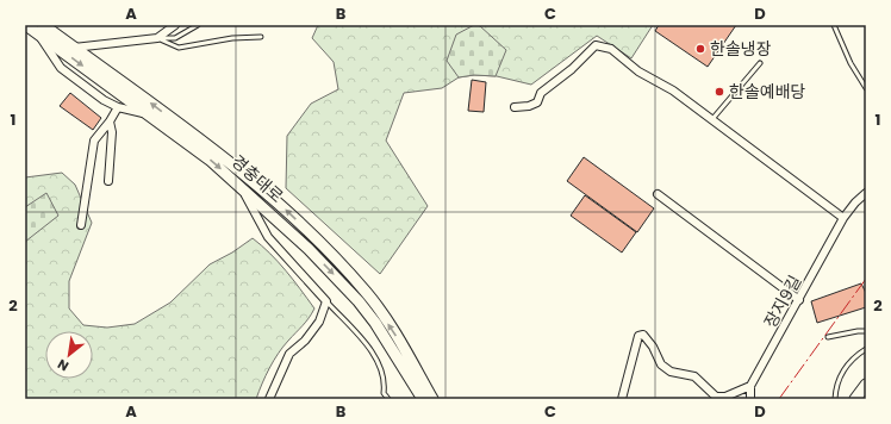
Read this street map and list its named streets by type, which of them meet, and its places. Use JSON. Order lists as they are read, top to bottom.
{
  "streets": {
    "main road": ["경충대로"],
    "street": ["장지9길"]
  },
  "places": ["한솔냉장", "한솔예배당"],
  "north": "bottom left",
  "grid": {
    "columns": [
      "A",
      "B",
      "C",
      "D"
    ],
    "rows": ["1", "2"]
  }
}
